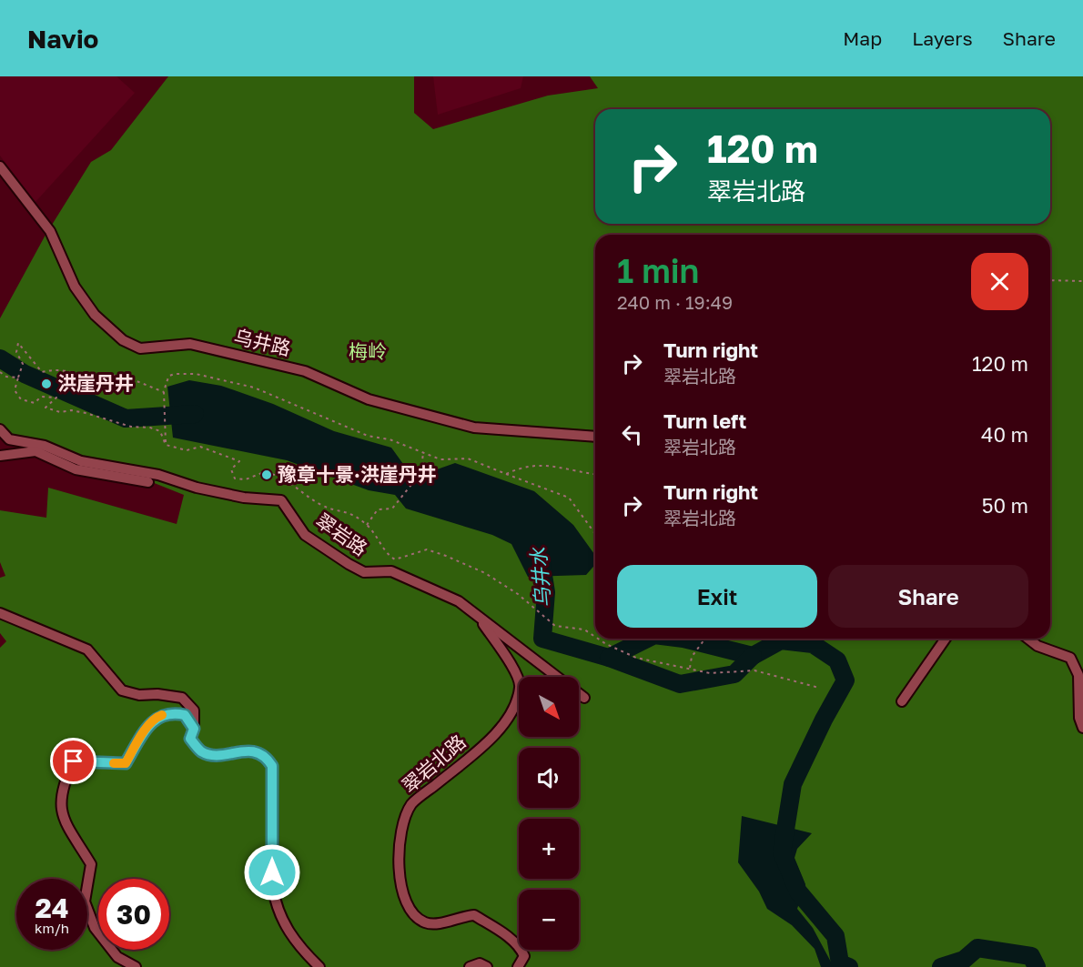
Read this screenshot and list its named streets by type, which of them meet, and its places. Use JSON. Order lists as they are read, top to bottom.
{
  "streets": {
    "street": ["乌井路", "翠岩路", "翠岩北路"]
  },
  "crossings": [
    ["翠岩路", "翠岩北路"]
  ],
  "water": ["乌井水"],
  "parks": ["梅岭"],
  "places": ["洪崖丹井", "豫章十景·洪崖丹井"],
  "north": "bottom right",
  "page": {
    "header": "Navio",
    "nav": ["Map", "Layers", "Share"],
    "turn": ["120 m", "翠岩北路"],
    "heading": ["1 min", "240 m · 19:49"],
    "list": [
      {
        "name": "Turn right",
        "note": "翠岩北路",
        "value": "120 m"
      },
      {
        "name": "Turn left",
        "note": "翠岩北路",
        "value": "40 m"
      },
      {
        "name": "Turn right",
        "note": "翠岩北路",
        "value": "50 m"
      }
    ],
    "buttons": ["Exit", "Share"],
    "map_buttons": ["+", "−"],
    "speed": "24 km/h",
    "limit": "30"
  }
}
